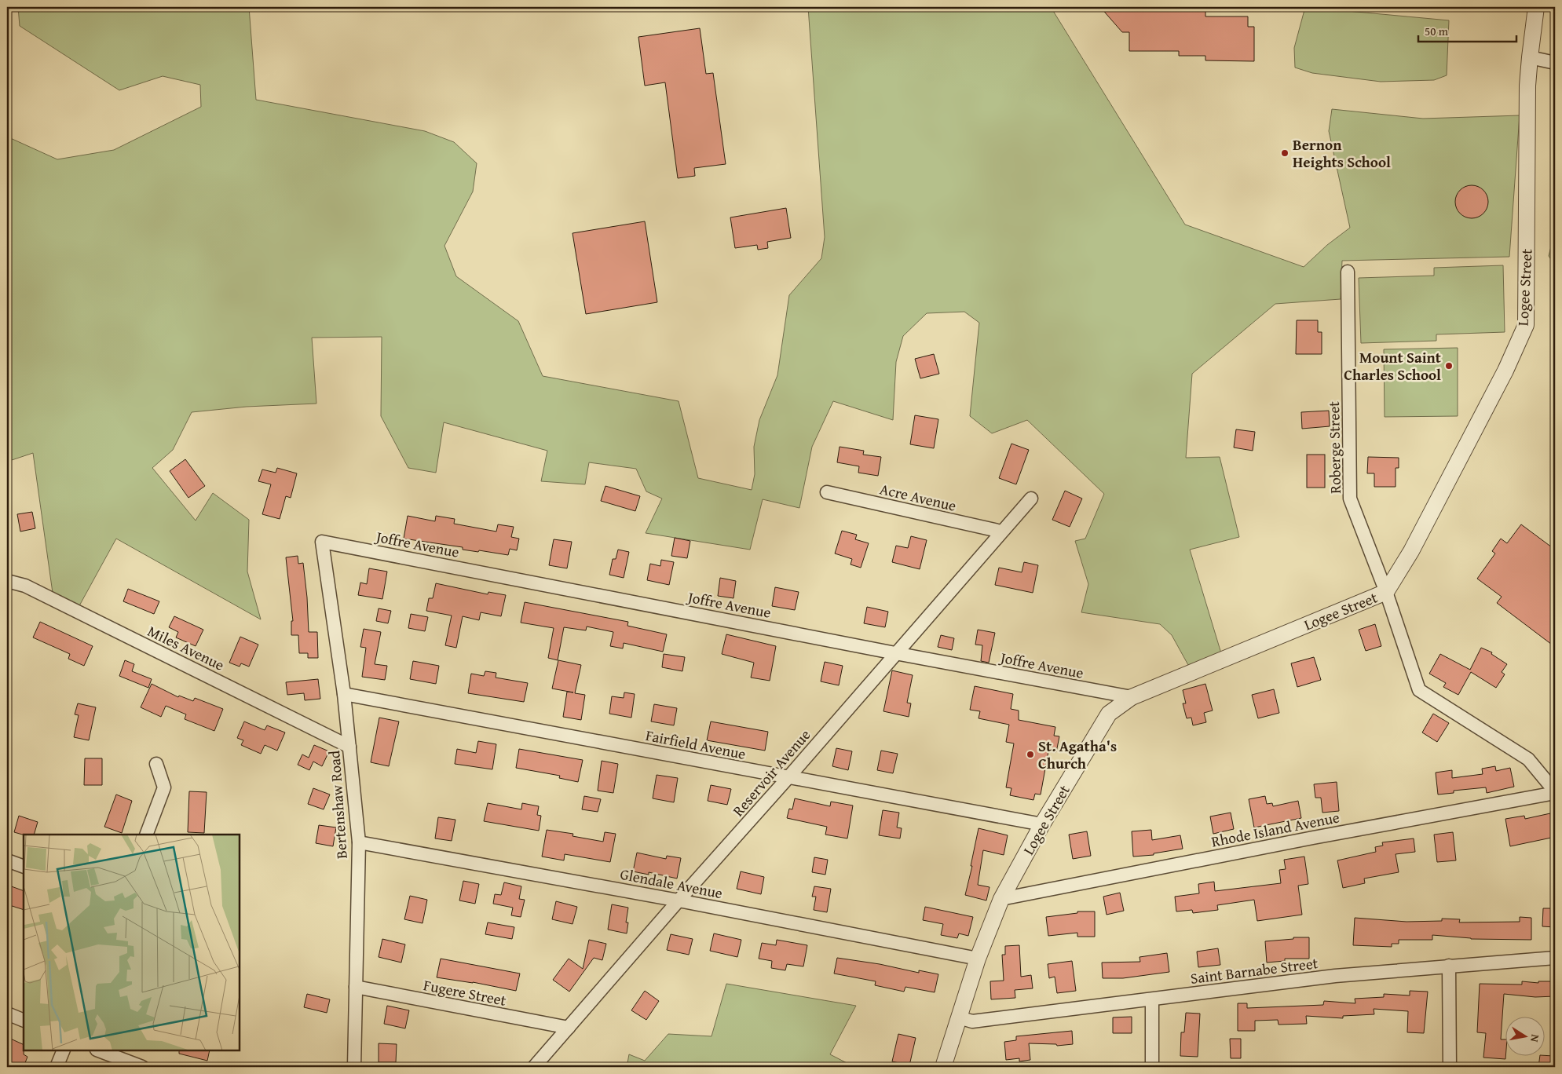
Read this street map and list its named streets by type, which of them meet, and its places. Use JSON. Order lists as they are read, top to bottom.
{
  "streets": {
    "street": [
      "Logee Street",
      "Roberge Street",
      "Acre Avenue",
      "Joffre Avenue",
      "Miles Avenue",
      "Fairfield Avenue",
      "Reservoir Avenue",
      "Bertenshaw Road",
      "Rhode Island Avenue",
      "Glendale Avenue",
      "Saint Barnabe Street",
      "Fugere Street"
    ]
  },
  "crossings": [
    ["Logee Street", "Roberge Street"],
    ["Logee Street", "Joffre Avenue"],
    ["Logee Street", "Fairfield Avenue"],
    ["Logee Street", "Rhode Island Avenue"],
    ["Logee Street", "Glendale Avenue"],
    ["Logee Street", "Saint Barnabe Street"],
    ["Roberge Street", "Rhode Island Avenue"],
    ["Acre Avenue", "Reservoir Avenue"],
    ["Joffre Avenue", "Reservoir Avenue"],
    ["Joffre Avenue", "Bertenshaw Road"],
    ["Miles Avenue", "Bertenshaw Road"],
    ["Fairfield Avenue", "Reservoir Avenue"],
    ["Fairfield Avenue", "Bertenshaw Road"],
    ["Reservoir Avenue", "Glendale Avenue"],
    ["Reservoir Avenue", "Fugere Street"],
    ["Bertenshaw Road", "Glendale Avenue"],
    ["Bertenshaw Road", "Fugere Street"]
  ],
  "places": ["Bernon Heights School", "Mount Saint Charles School", "St. Agatha's Church"],
  "scale_bar": "50 m",
  "north": "right"
}
